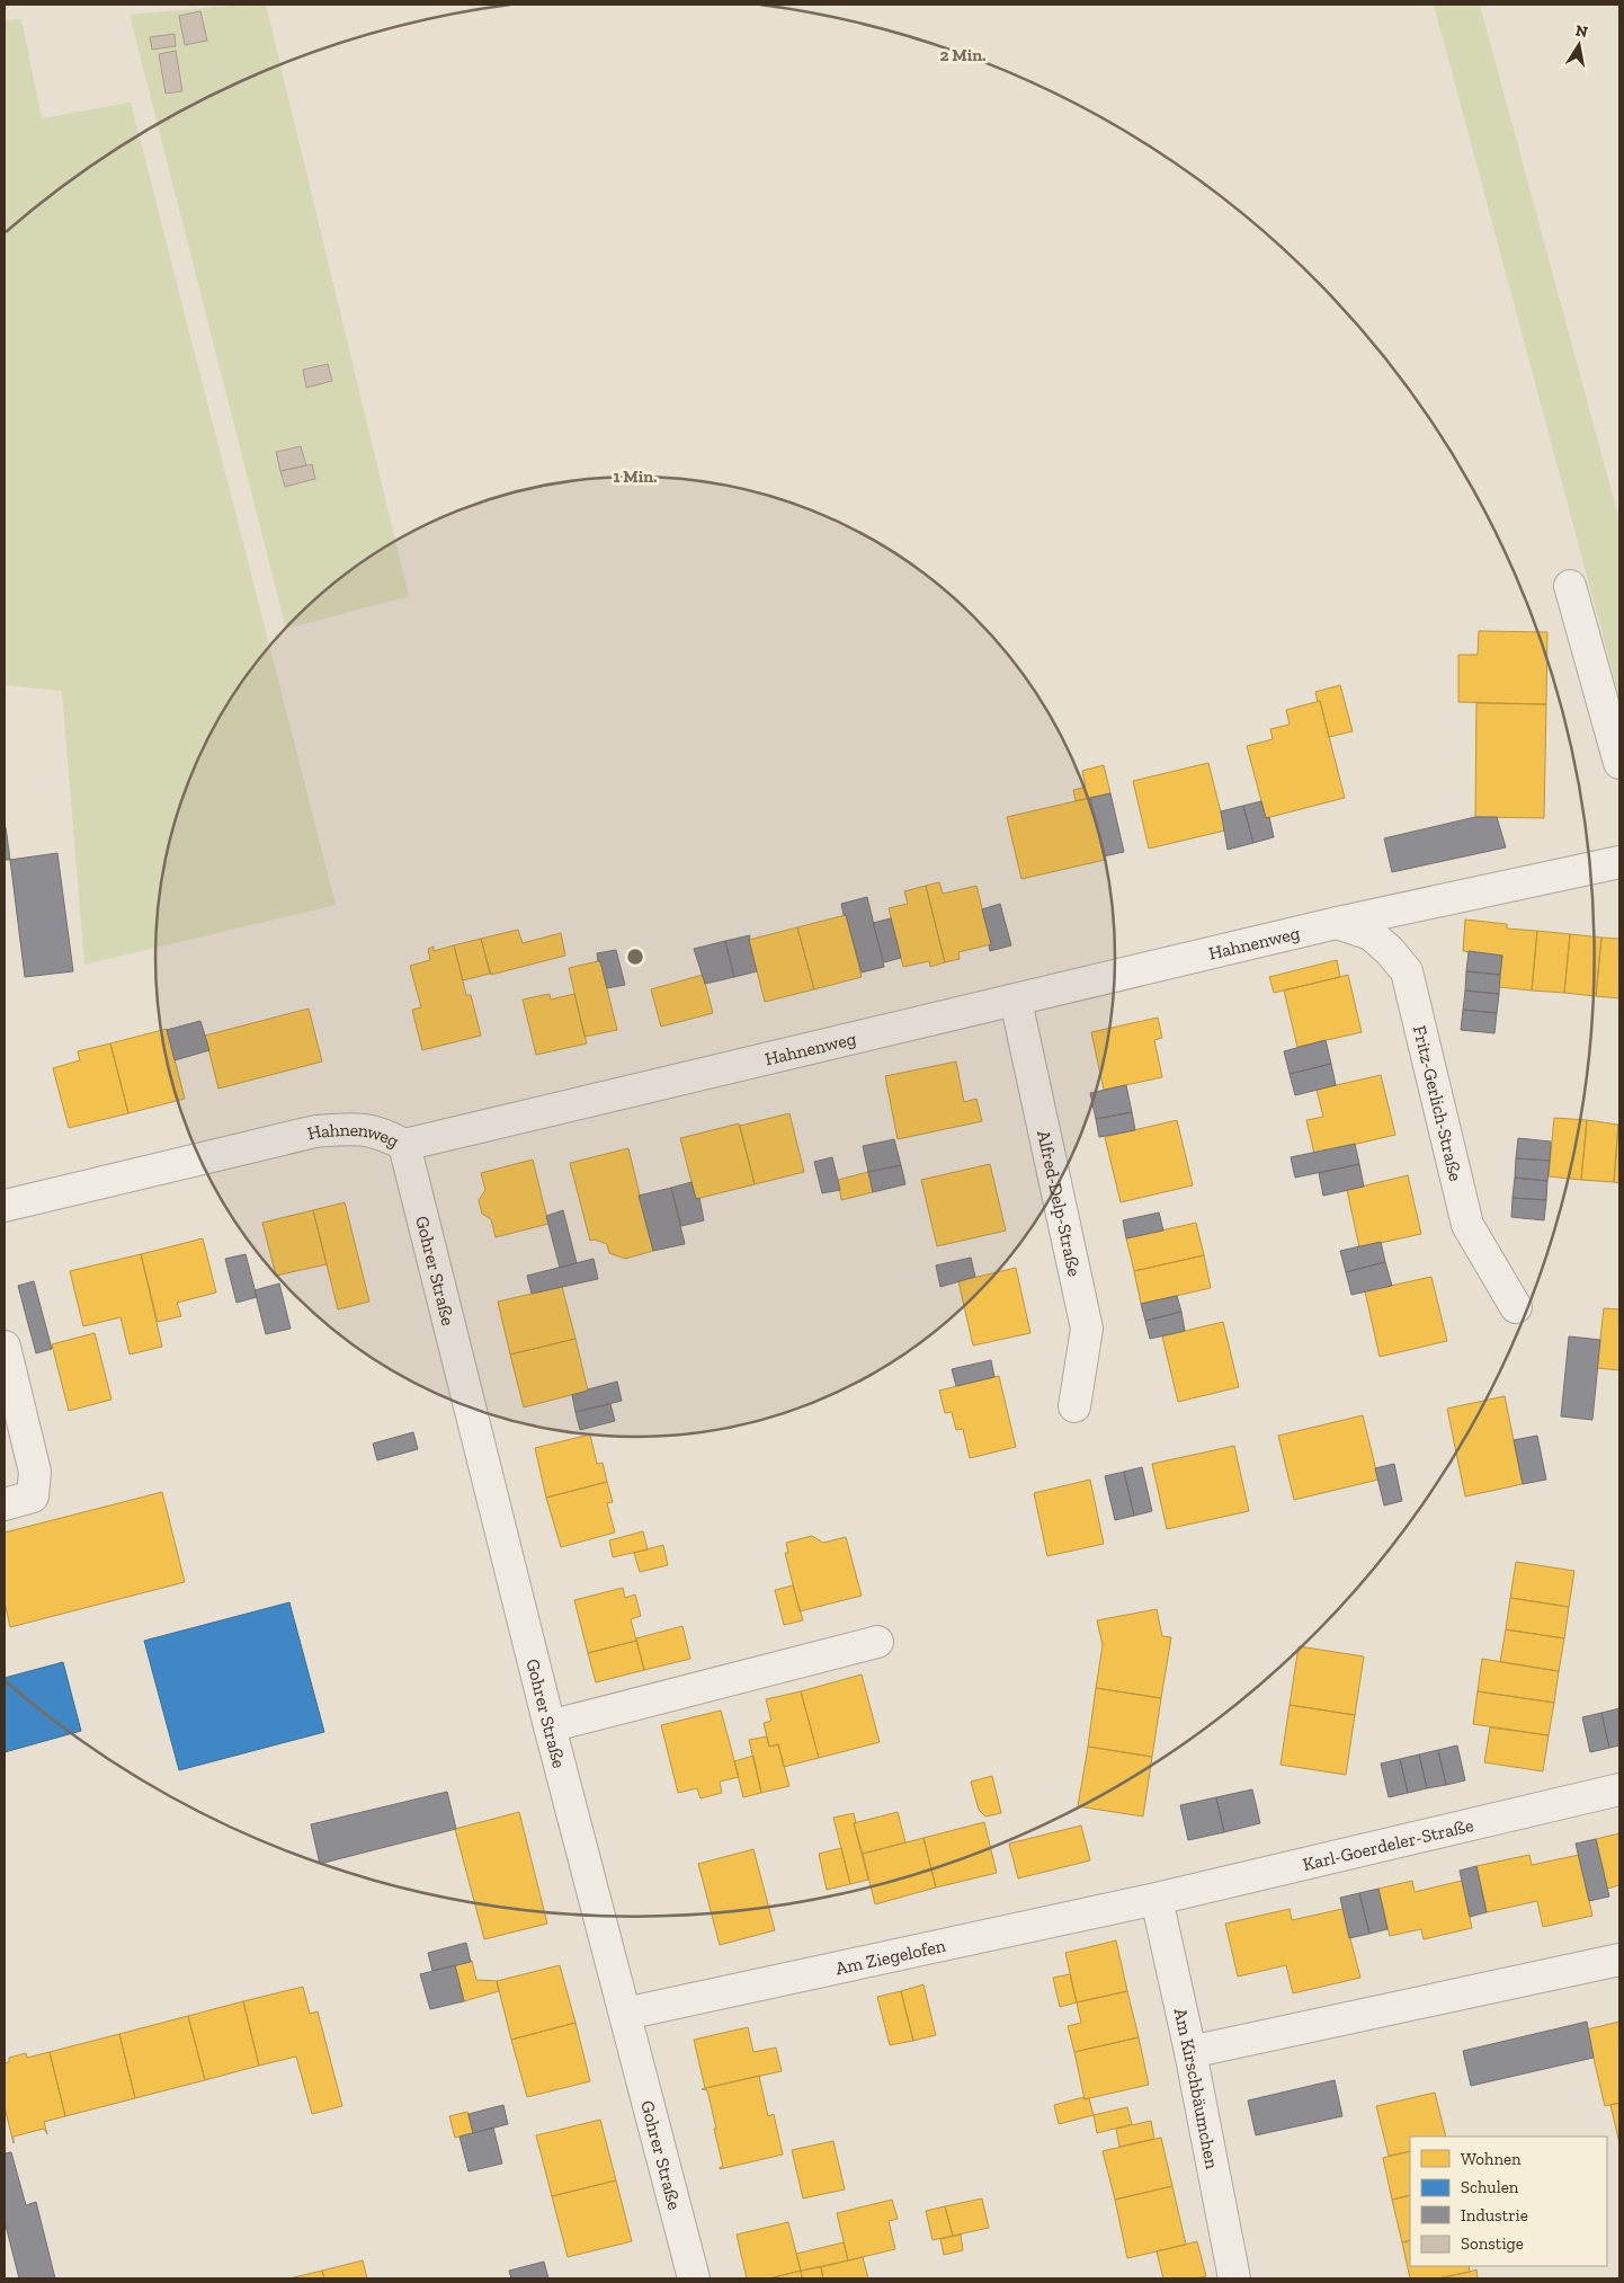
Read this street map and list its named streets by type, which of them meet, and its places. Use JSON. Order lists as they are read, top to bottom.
{
  "streets": {
    "street": [
      "Hahnenweg",
      "Fritz-Gerlich-Straße",
      "Alfred-Delp-Straße",
      "Gohrer Straße",
      "Karl-Goerdeler-Straße",
      "Am Ziegelofen",
      "Am Kirschbäumchen"
    ]
  },
  "crossings": [
    ["Hahnenweg", "Fritz-Gerlich-Straße"],
    ["Hahnenweg", "Alfred-Delp-Straße"],
    ["Hahnenweg", "Gohrer Straße"],
    ["Gohrer Straße", "Am Ziegelofen"],
    ["Karl-Goerdeler-Straße", "Am Ziegelofen"],
    ["Karl-Goerdeler-Straße", "Am Kirschbäumchen"],
    ["Am Ziegelofen", "Am Kirschbäumchen"]
  ],
  "legend": [
    "Wohnen",
    "Schulen",
    "Industrie",
    "Sonstige"
  ],
  "north": "top",
  "rings": ["2 Min.", "1 Min."]
}
